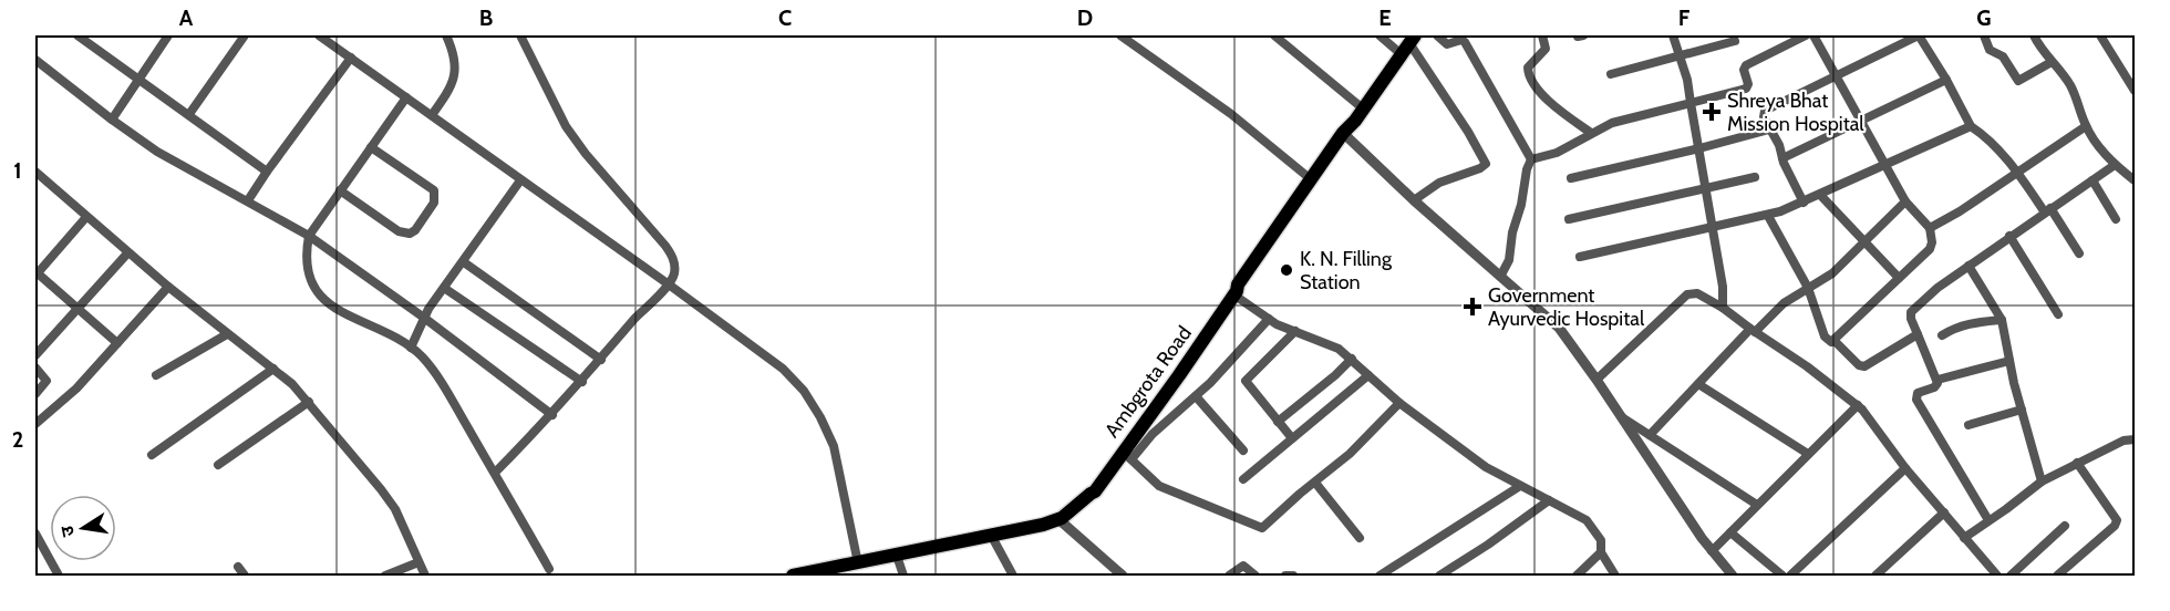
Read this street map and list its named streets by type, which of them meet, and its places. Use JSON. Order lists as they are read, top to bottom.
{
  "streets": {
    "main road": ["Ambgrota Road"]
  },
  "places": {
    "health": ["Shreya Bhat Mission Hospital", "Government Ayurvedic Hospital"],
    "other": ["K. N. Filling Station"]
  },
  "north": "left",
  "grid": {
    "columns": [
      "A",
      "B",
      "C",
      "D",
      "E",
      "F",
      "G"
    ],
    "rows": ["1", "2"]
  }
}
